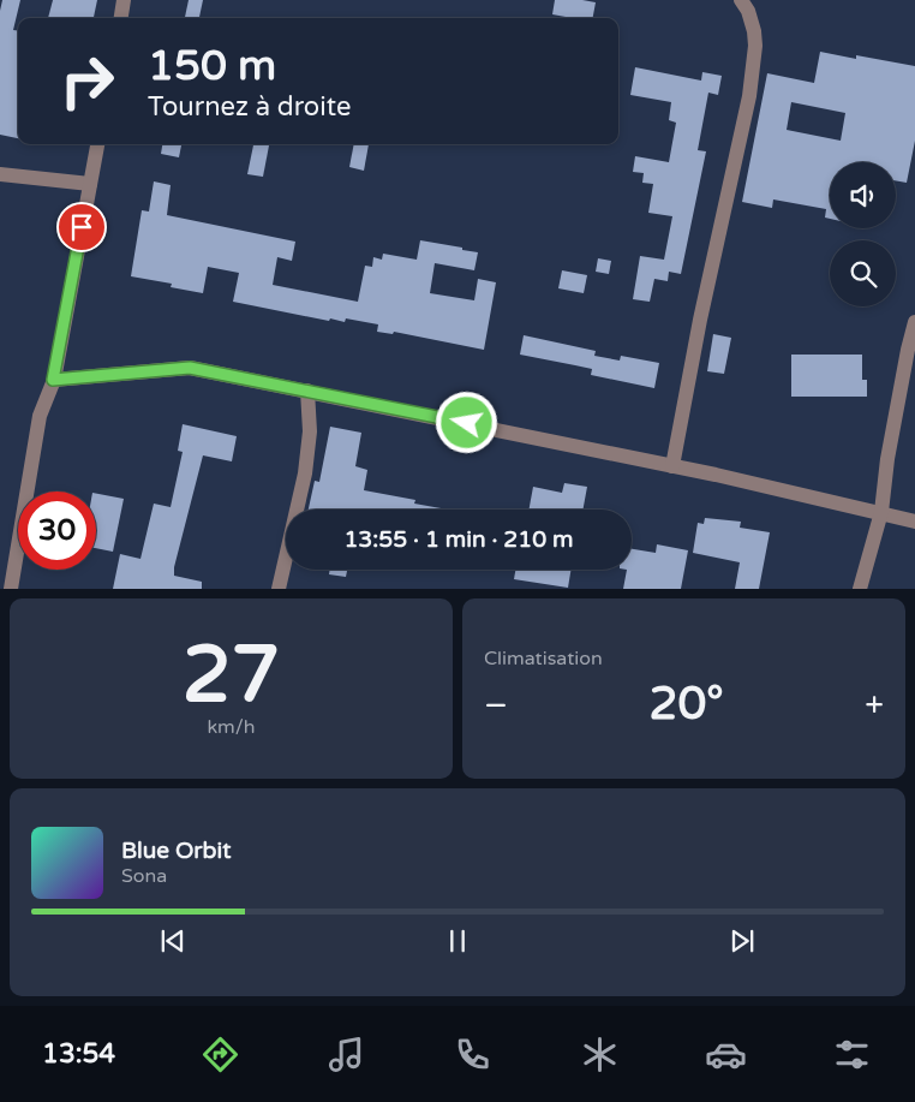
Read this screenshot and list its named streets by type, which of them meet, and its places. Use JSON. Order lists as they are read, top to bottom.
{
  "page": {
    "turn": ["150 m", "Tournez à droite"],
    "limit": "30",
    "trip": "13:55 · 1 min · 210 m",
    "tile": [
      ["27", "km/h"],
      "Climatisation"
    ],
    "heat": ["−", "20°", "+"],
    "song": ["Blue Orbit", "Sona"],
    "tabs": "13:54"
  }
}
